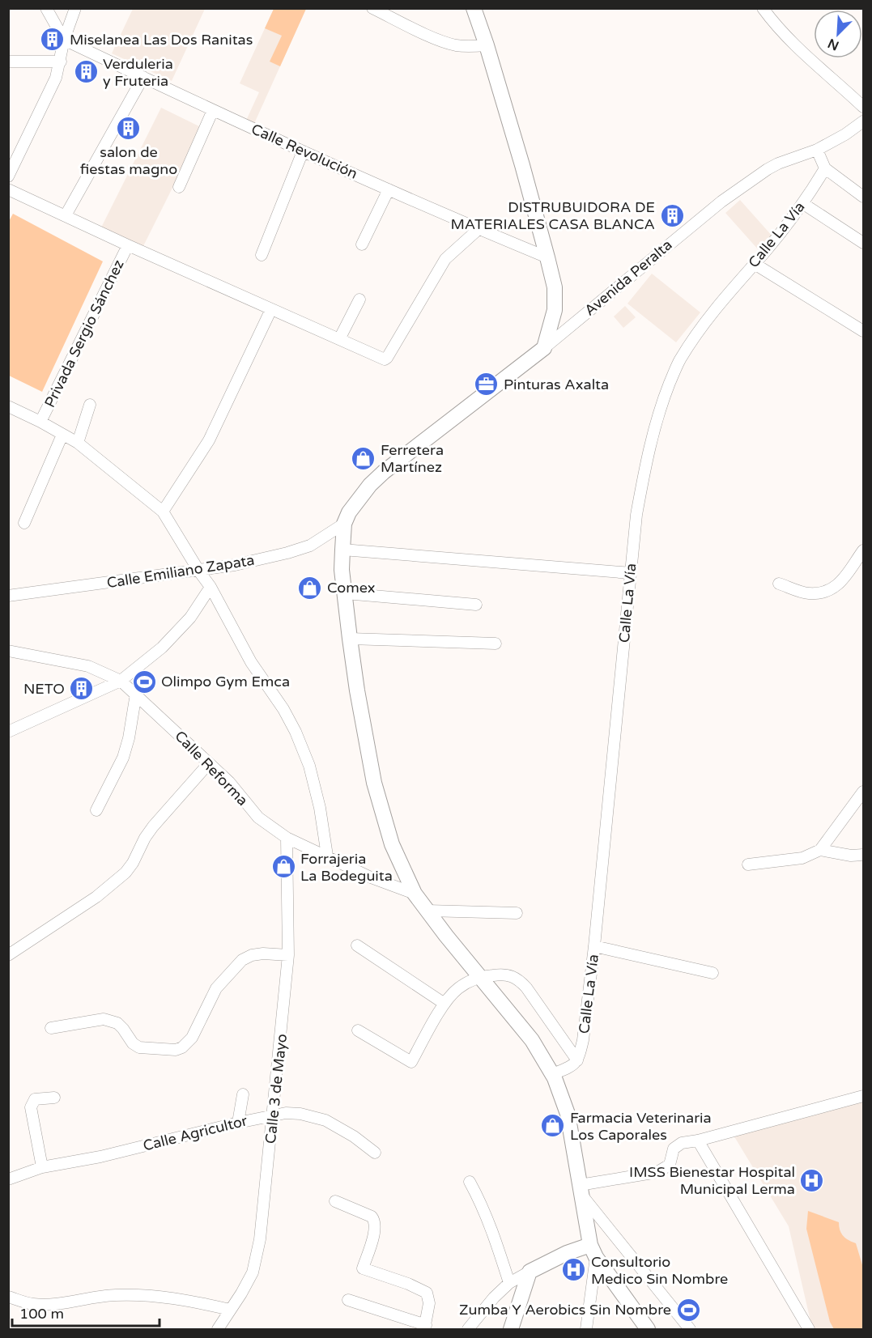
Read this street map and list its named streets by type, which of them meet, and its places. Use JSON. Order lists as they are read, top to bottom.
{
  "streets": {
    "street": [
      "Calle Revolución",
      "Calle La Vía",
      "Avenida Peralta",
      "Privada Sergio Sánchez",
      "Calle Emiliano Zapata",
      "Calle Reforma",
      "Calle 3 de Mayo",
      "Calle Agricultor"
    ]
  },
  "crossings": [
    ["Calle Reforma", "Calle 3 de Mayo"],
    ["Calle 3 de Mayo", "Calle Agricultor"]
  ],
  "places": {
    "building": [
      "Miselanea Las Dos Ranitas",
      "Verduleria y Fruteria",
      "salon de fiestas magno",
      "DISTRUBUIDORA DE MATERIALES CASA BLANCA",
      "NETO"
    ],
    "office": ["Pinturas Axalta"],
    "shop": [
      "Ferretera Martínez",
      "Comex",
      "Forrajeria La Bodeguita",
      "Farmacia Veterinaria Los Caporales"
    ],
    "sports": ["Olimpo Gym Emca", "Zumba Y Aerobics Sin Nombre"],
    "hospital": ["IMSS Bienestar Hospital Municipal Lerma", "Consultorio Medico Sin Nombre"]
  },
  "scale_bar": "100 m",
  "north": "bottom left"
}
